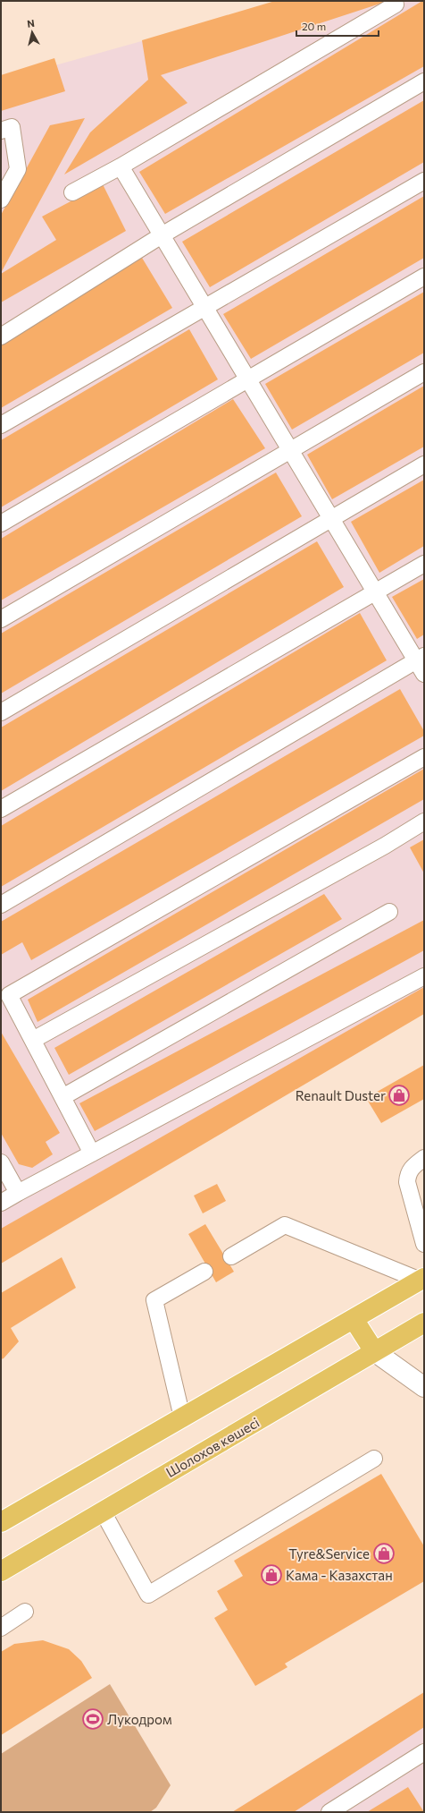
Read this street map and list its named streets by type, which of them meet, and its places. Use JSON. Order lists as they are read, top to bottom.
{
  "streets": {
    "highway": ["Шолохов көшесі"]
  },
  "places": {
    "shop": ["Renault Duster", "Tyre&Service", "Кама - Казахстан"],
    "sports": ["Лукодром"]
  },
  "scale_bar": "20 m",
  "north": "top"
}
